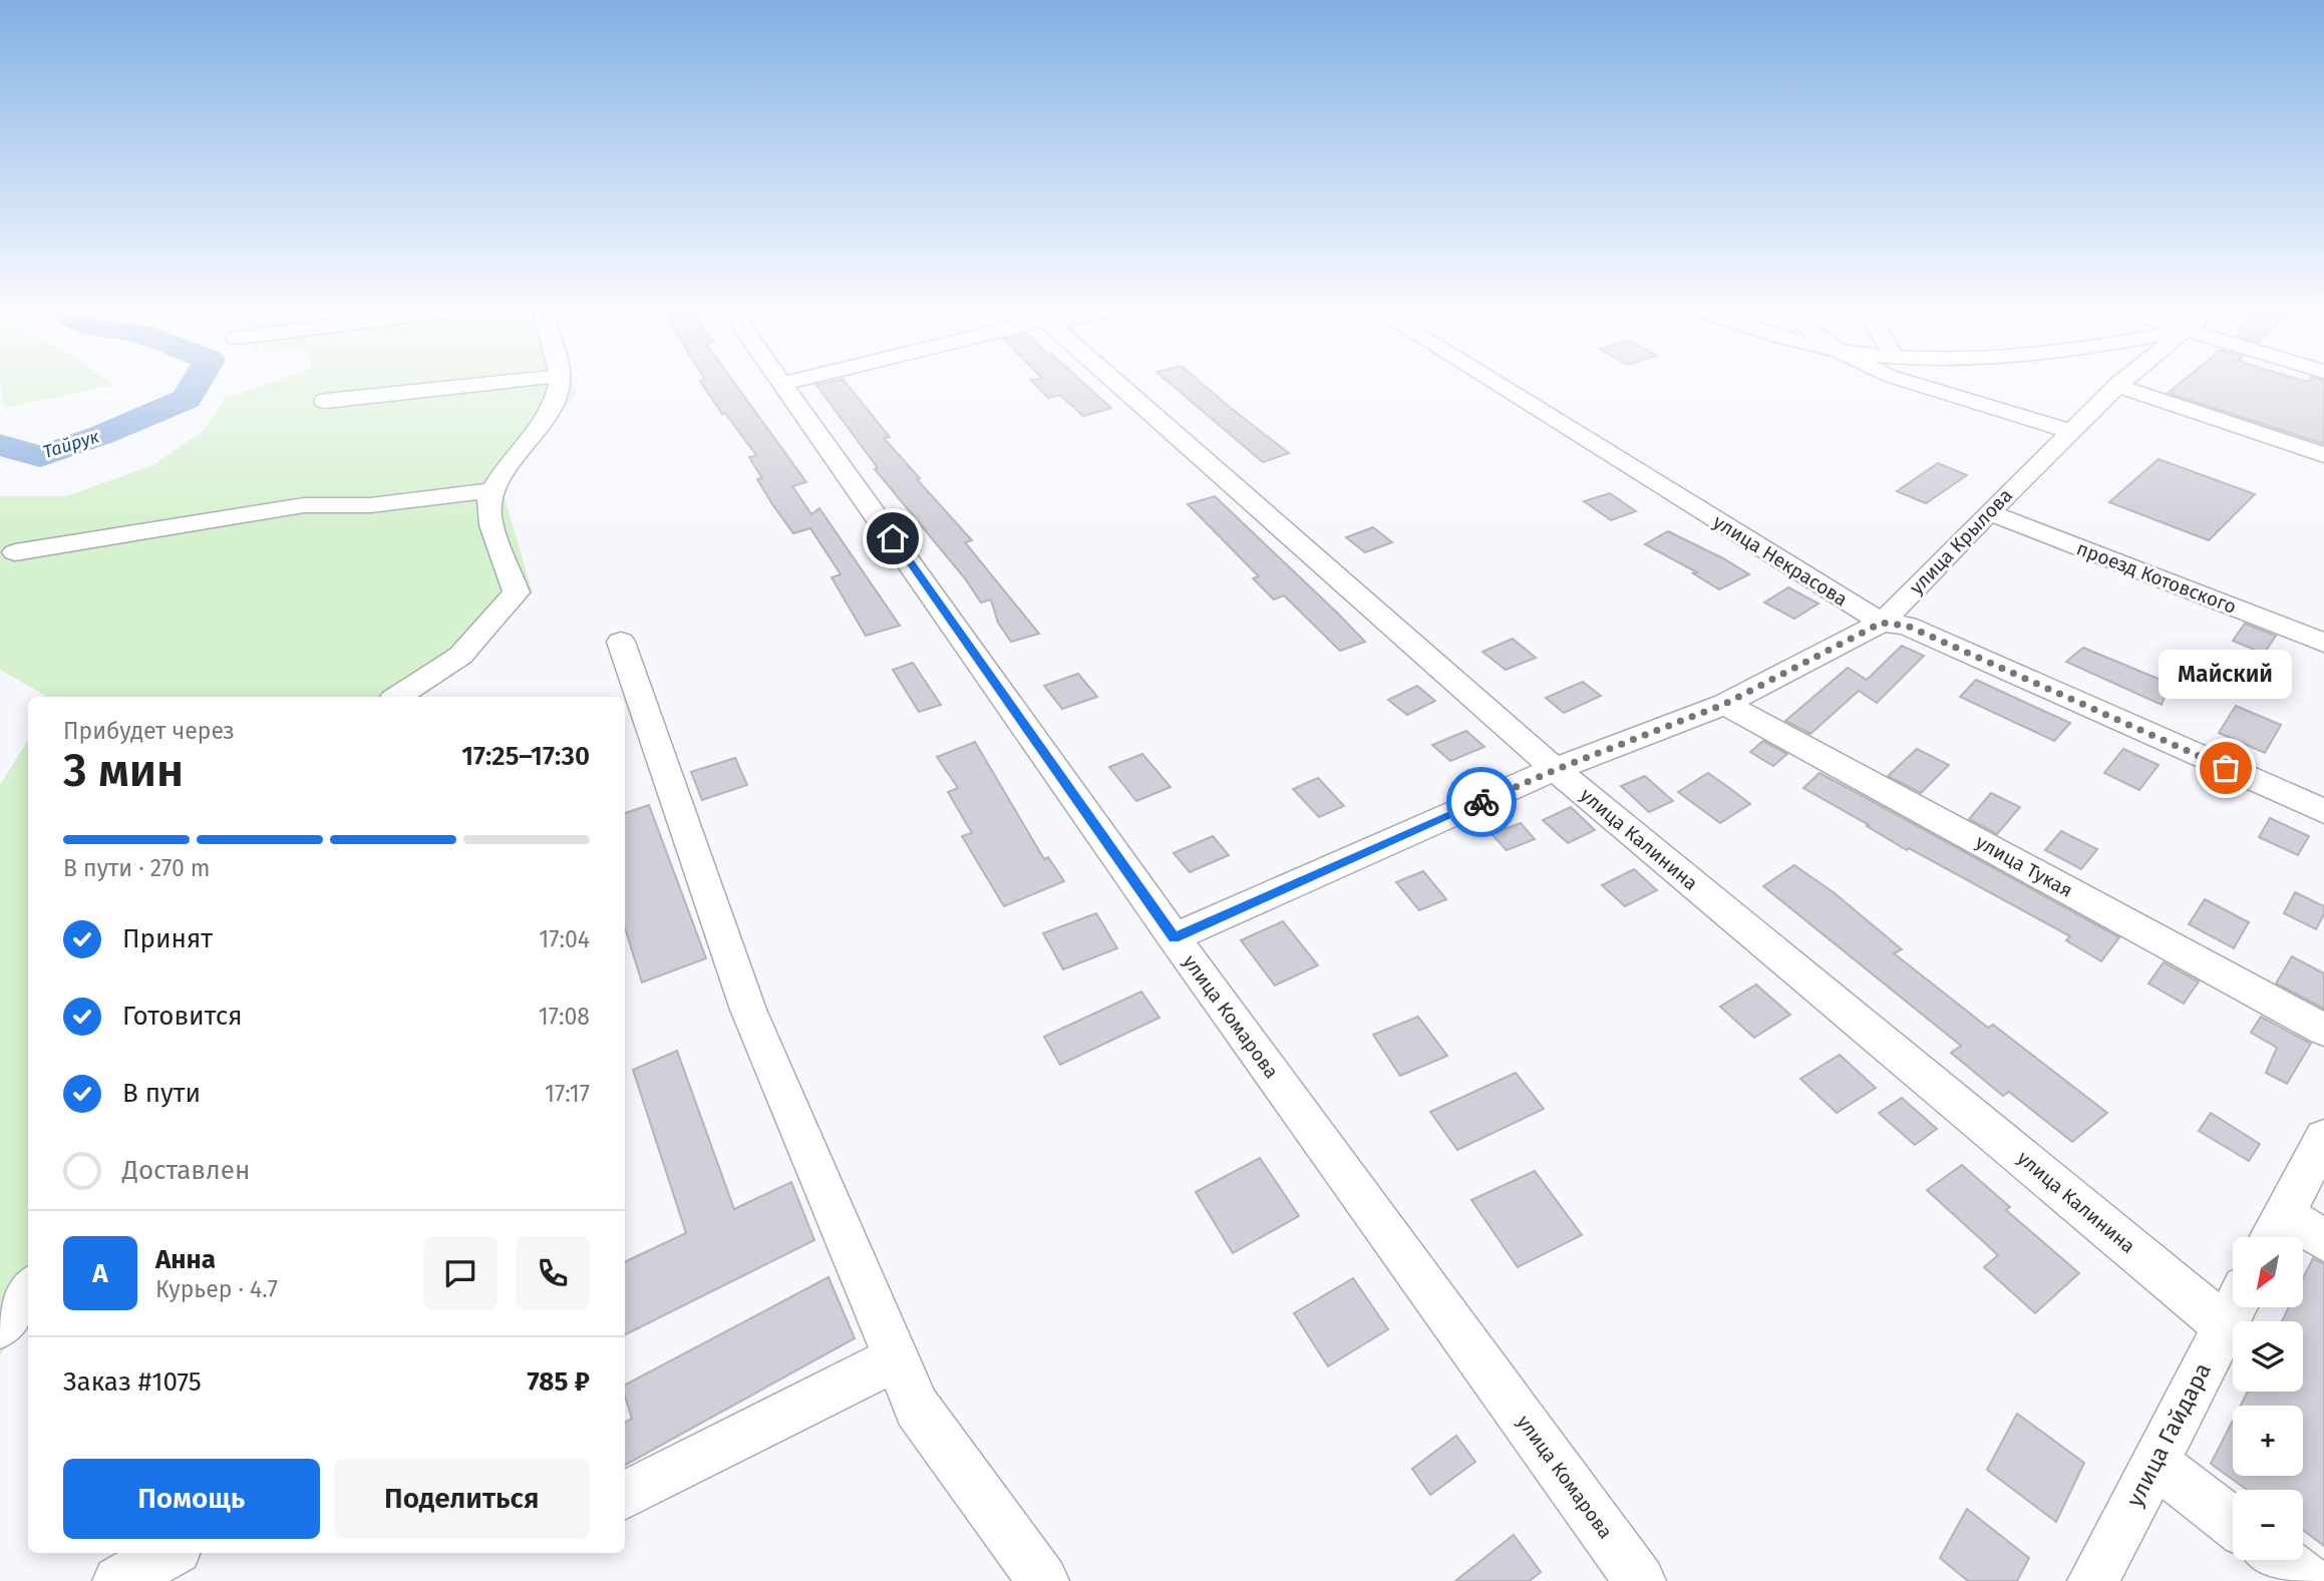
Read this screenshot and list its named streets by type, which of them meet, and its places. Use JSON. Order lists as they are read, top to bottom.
{
  "streets": {
    "street": [
      "улица Крылова",
      "улица Некрасова",
      "проезд Котовского",
      "улица Калинина",
      "улица Тукая",
      "улица Комарова",
      "улица Гайдара"
    ]
  },
  "crossings": [
    ["улица Крылова", "улица Некрасова"],
    ["улица Крылова", "проезд Котовского"],
    ["улица Крылова", "улица Калинина"],
    ["улица Крылова", "улица Тукая"],
    ["улица Крылова", "улица Комарова"]
  ],
  "water": ["Тайрук"],
  "places": ["Майский"],
  "north": "bottom left",
  "page": {
    "bubble": "Майский",
    "heading": ["3 мин", "Прибудет через", "17:25–17:30"],
    "panel": [
      "Анна",
      "Курьер · 4.7",
      "Заказ #1075",
      "785 ₽"
    ],
    "bar": "В пути · 270 m",
    "list": [
      ["Принят", "17:04"],
      ["Готовится", "17:08"],
      ["В пути", "17:17"],
      "Доставлен"
    ],
    "round": "А",
    "map_buttons": ["+", "−"],
    "buttons": ["Помощь", "Поделиться"]
  }
}
